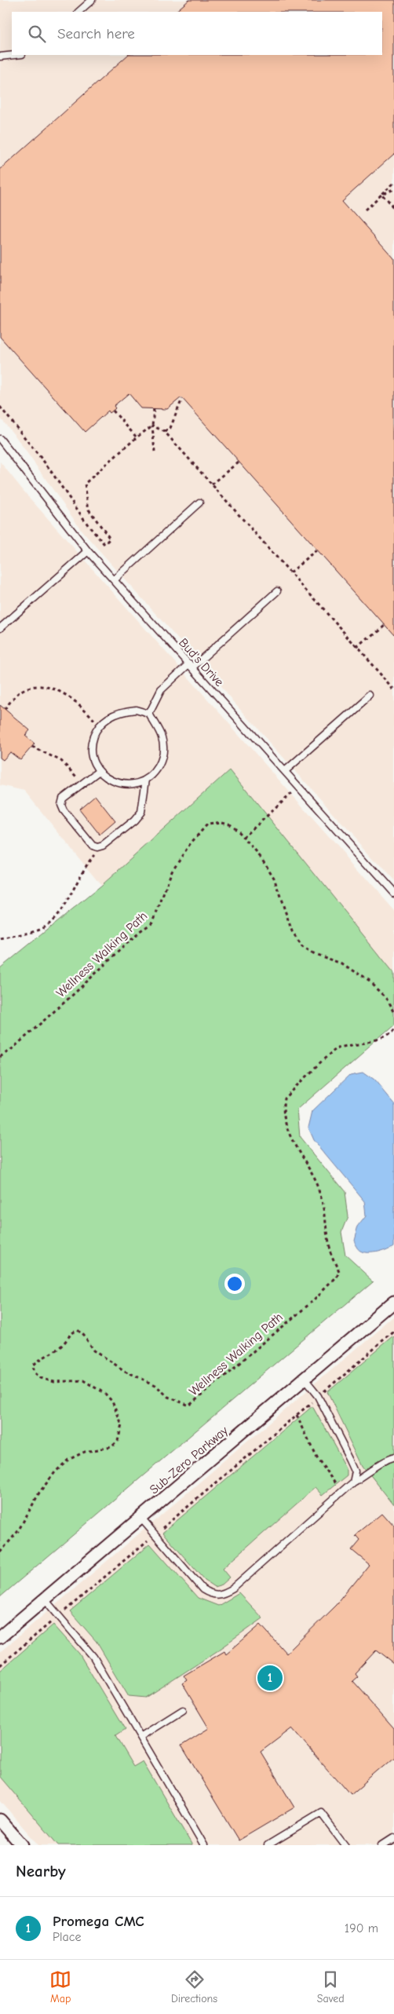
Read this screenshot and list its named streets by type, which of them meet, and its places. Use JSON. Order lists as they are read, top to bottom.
{
  "streets": {
    "street": ["Sub-Zero Parkway"],
    "lane": ["Bud's Drive"],
    "path": ["Wellness Walking Path"]
  },
  "page": {
    "search": "Search here",
    "pins": "1",
    "heading": "Nearby",
    "list": [
      {
        "mark": "1",
        "name": "Promega CMC",
        "note": "Place",
        "value": "190 m"
      }
    ],
    "nav": ["Map", "Directions", "Saved"]
  }
}
